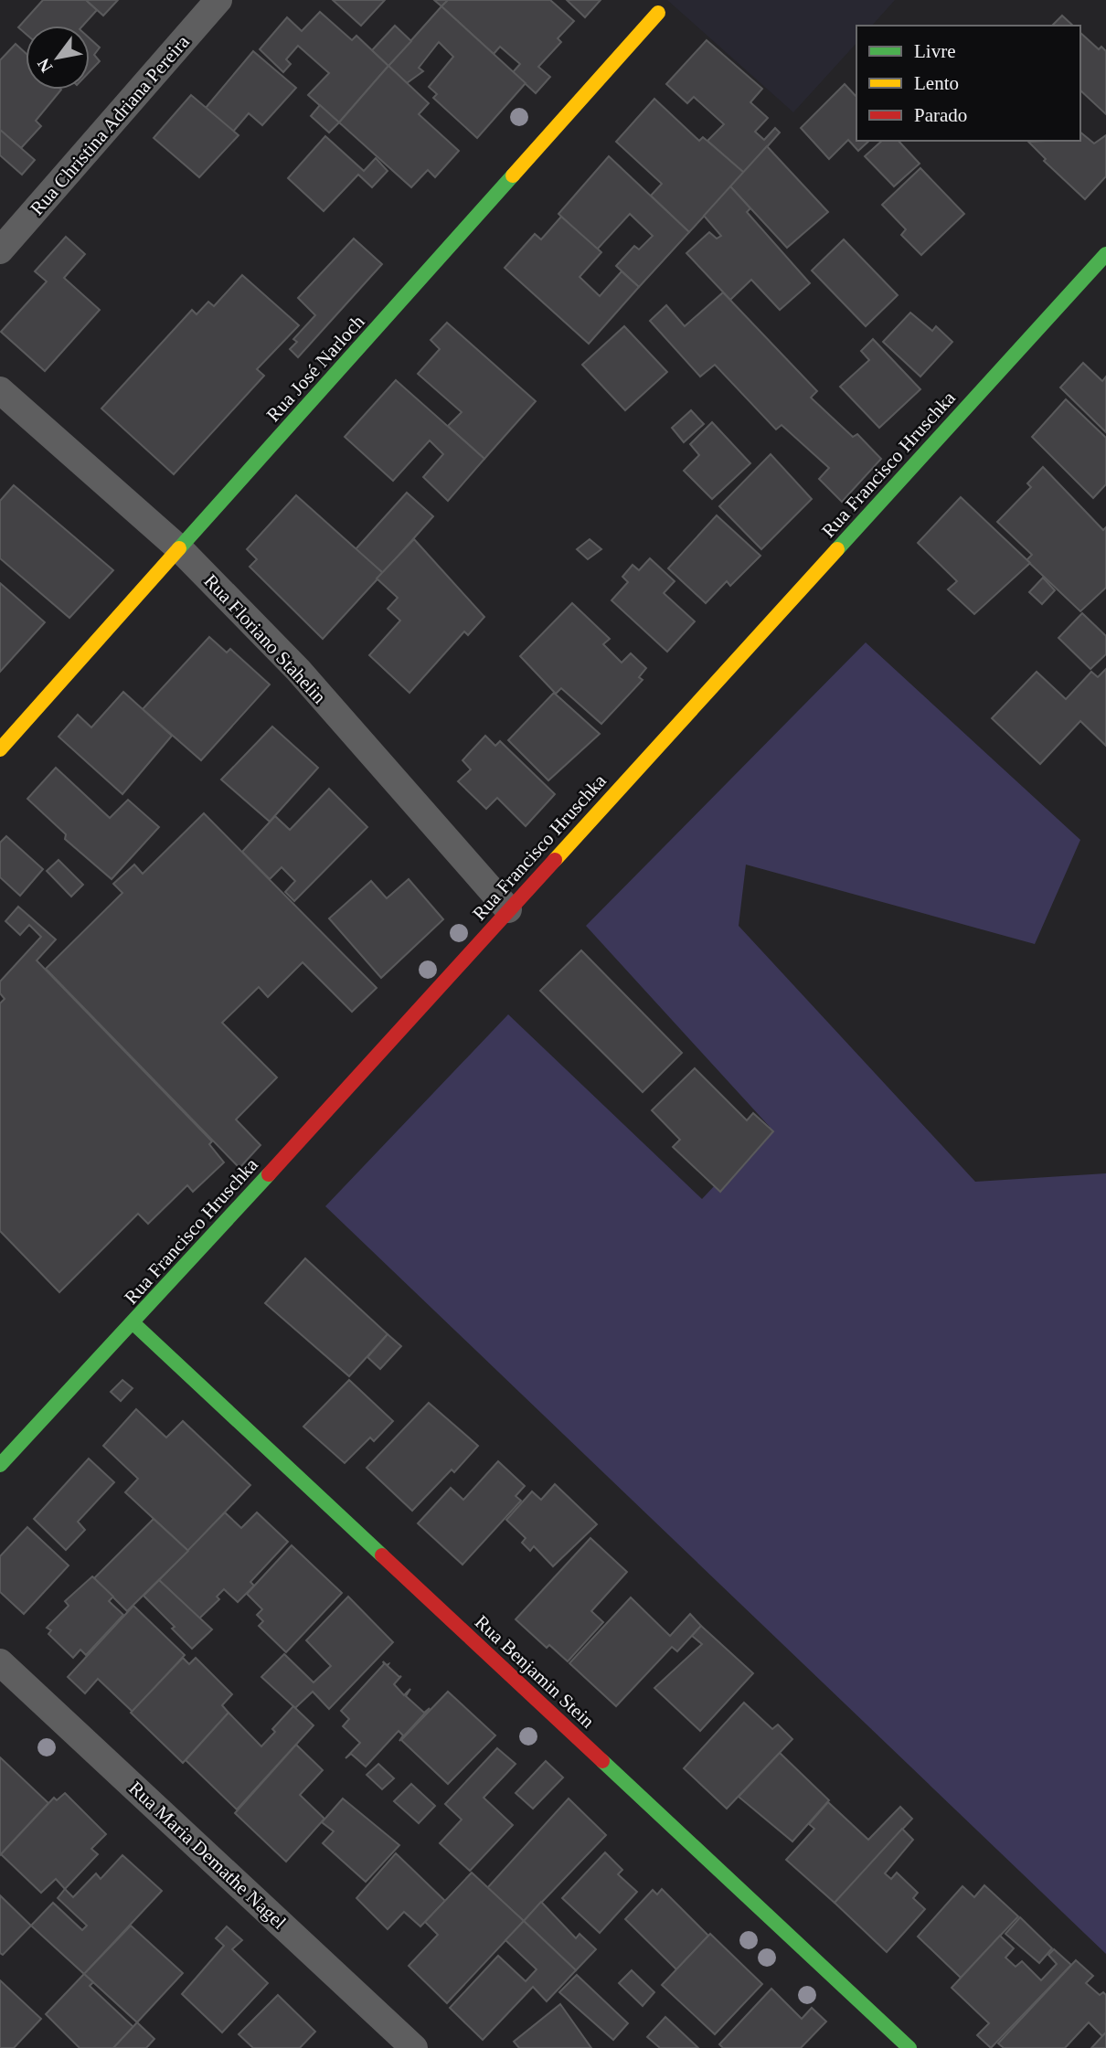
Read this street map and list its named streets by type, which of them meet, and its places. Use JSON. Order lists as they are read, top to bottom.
{
  "streets": {
    "street": [
      "Rua Christina Adriana Pereira",
      "Rua José Narloch",
      "Rua Francisco Hruschka",
      "Rua Floriano Stahelin",
      "Rua Benjamin Stein",
      "Rua Maria Demathe Nagel"
    ]
  },
  "crossings": [
    ["Rua José Narloch", "Rua Floriano Stahelin"],
    ["Rua Francisco Hruschka", "Rua Floriano Stahelin"],
    ["Rua Francisco Hruschka", "Rua Benjamin Stein"]
  ],
  "legend": ["Livre", "Lento", "Parado"],
  "north": "bottom left"
}
